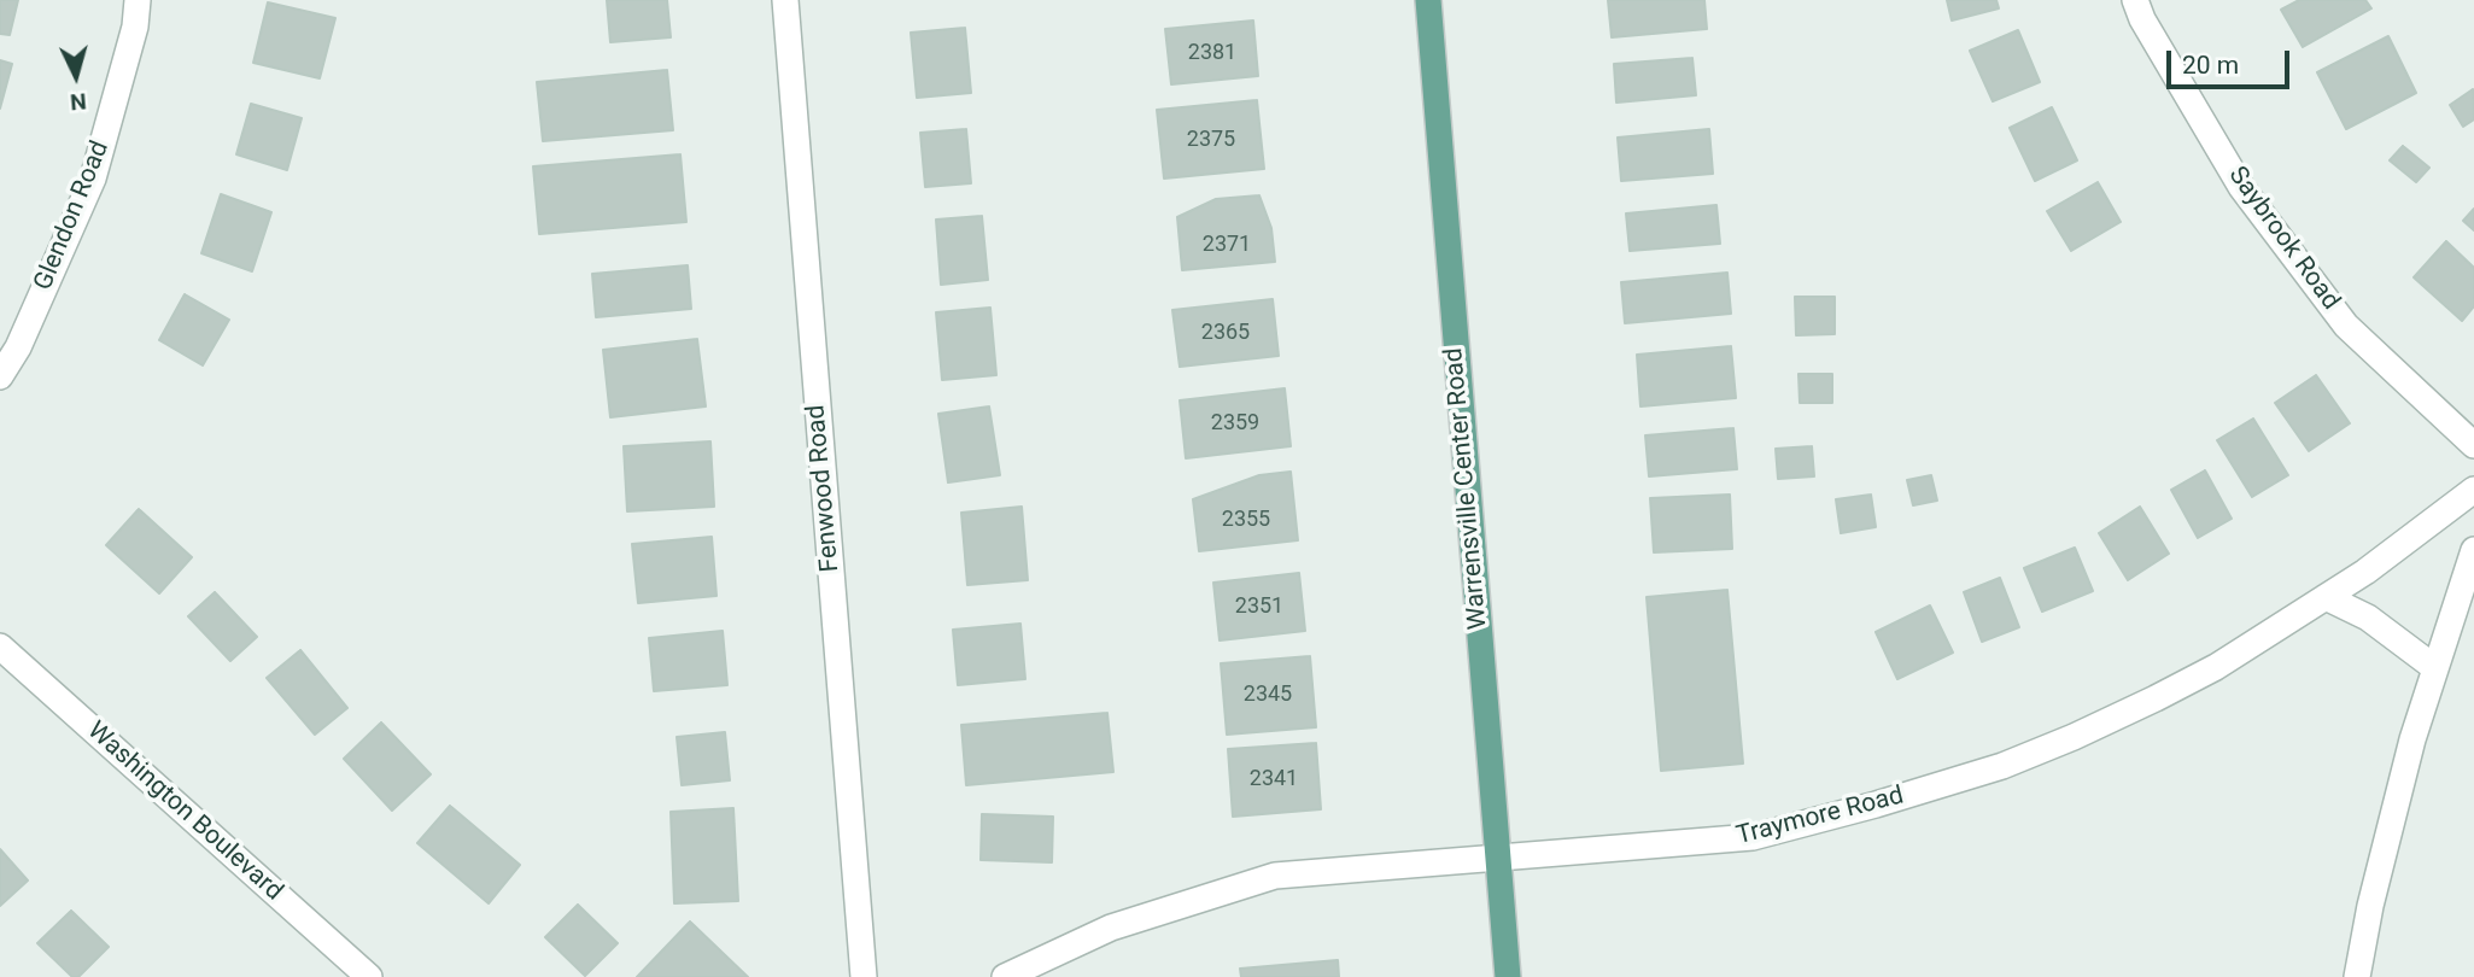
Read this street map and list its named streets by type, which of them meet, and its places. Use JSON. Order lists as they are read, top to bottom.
{
  "streets": {
    "main road": ["Warrensville Center Road"],
    "street": [
      "Glendon Road",
      "Saybrook Road",
      "Fenwood Road",
      "Washington Boulevard",
      "Traymore Road"
    ]
  },
  "crossings": [
    ["Warrensville Center Road", "Traymore Road"]
  ],
  "house_numbers": [
    "2381",
    "2375",
    "2371",
    "2365",
    "2359",
    "2355",
    "2351",
    "2345",
    "2341"
  ],
  "scale_bar": "20 m",
  "north": "bottom"
}
